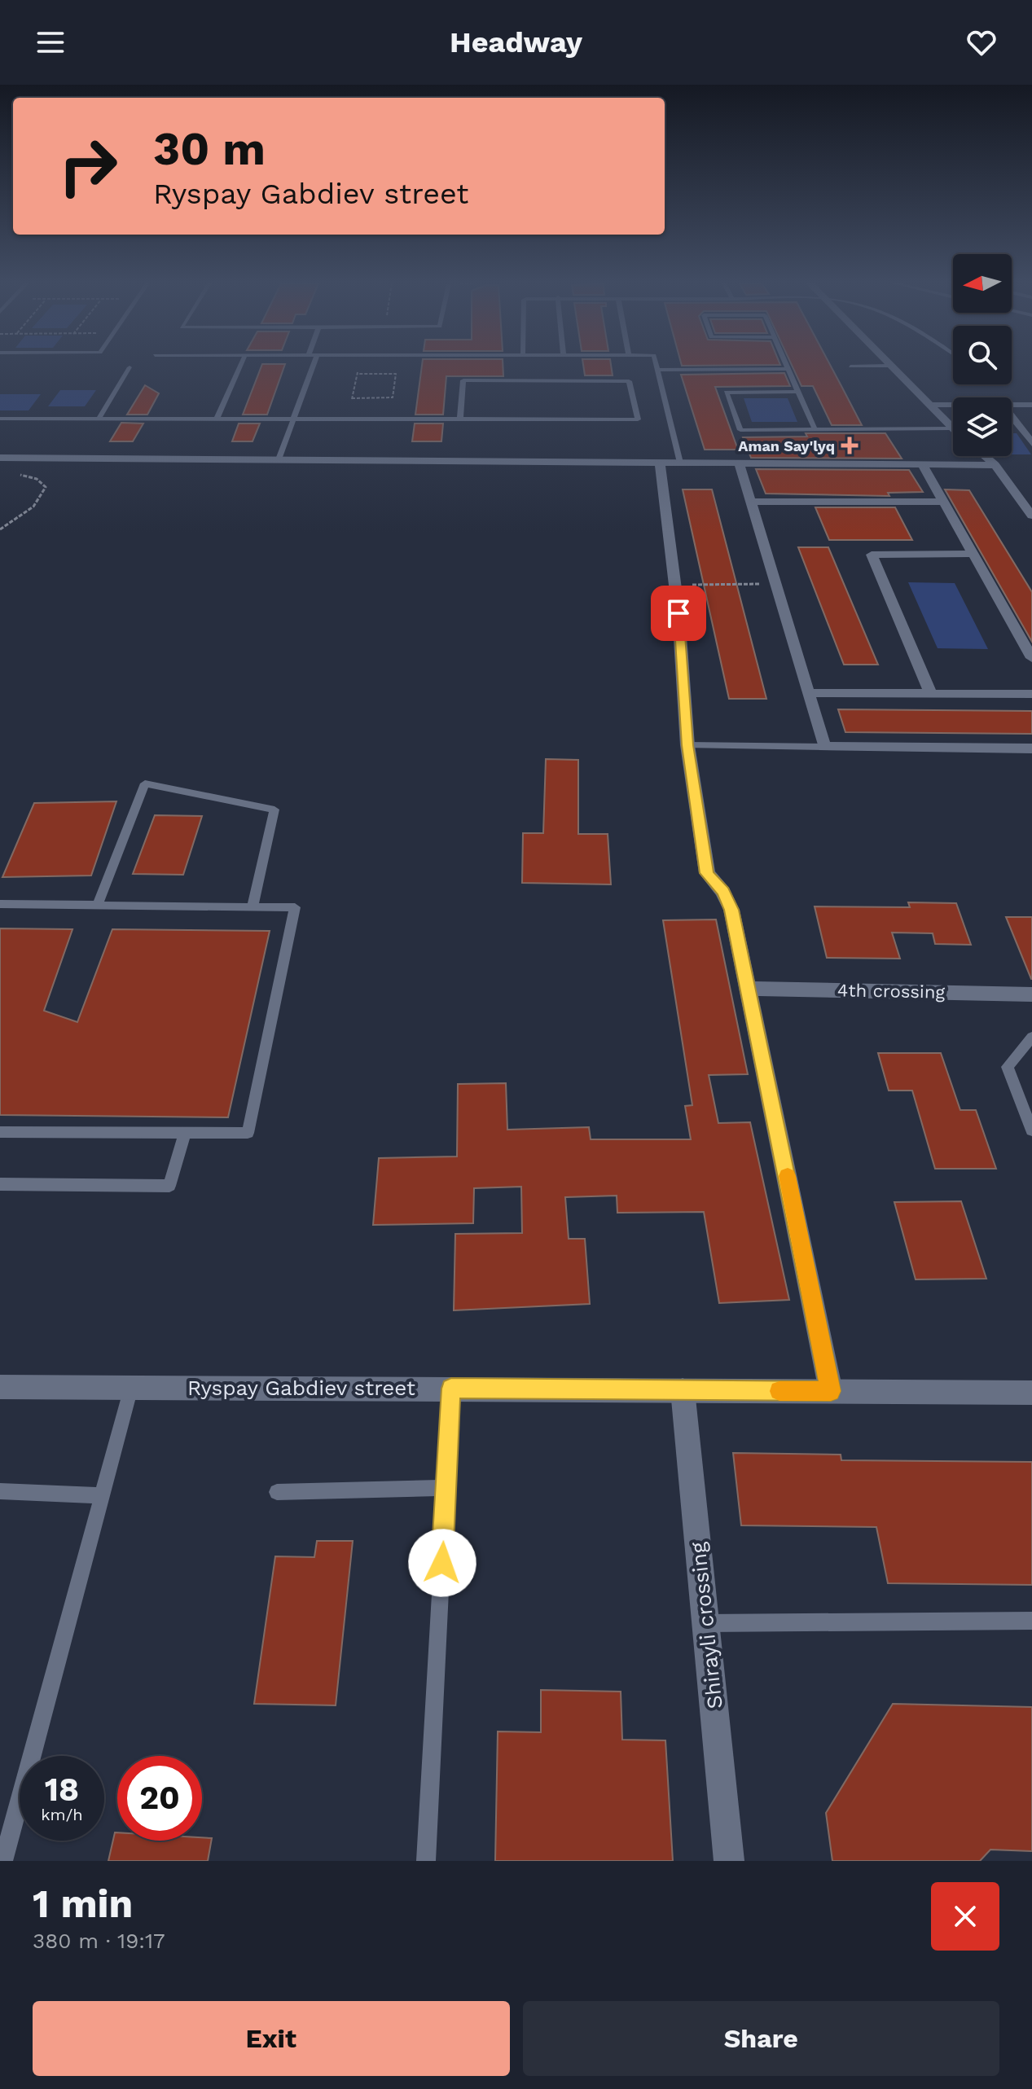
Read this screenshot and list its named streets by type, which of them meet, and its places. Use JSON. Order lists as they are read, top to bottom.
{
  "streets": {
    "street": ["4th crossing", "Ryspay Gabdiev street", "Shirayli crossing"]
  },
  "crossings": [
    ["Ryspay Gabdiev street", "Shirayli crossing"]
  ],
  "places": {
    "health": ["Aman Say'lyq"]
  },
  "north": "left",
  "page": {
    "header": "Headway",
    "turn": ["30 m", "Ryspay Gabdiev street"],
    "speed": "18 km/h",
    "limit": "20",
    "heading": ["1 min", "380 m · 19:17"],
    "buttons": ["Exit", "Share"]
  }
}
